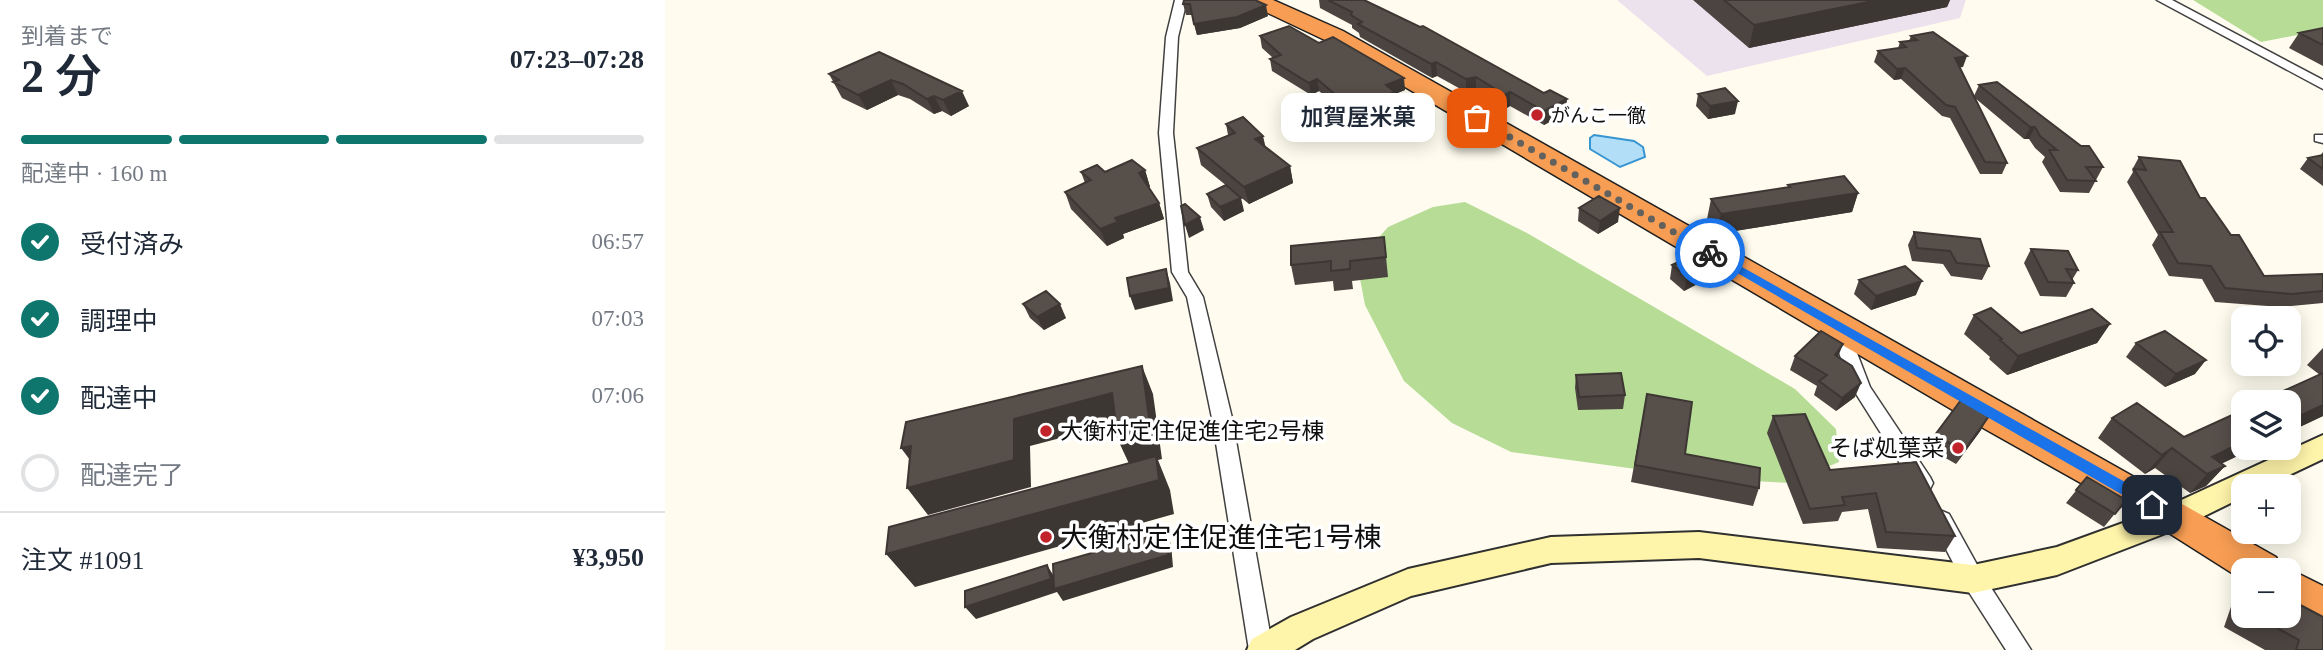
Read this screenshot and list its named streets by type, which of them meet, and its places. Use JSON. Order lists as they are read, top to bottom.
{
  "places": [
    "がんこ一徹",
    "加賀屋米菓",
    "大衡村定住促進住宅2号棟",
    "そば処葉菜",
    "大衡村定住促進住宅1号棟"
  ],
  "page": {
    "heading": ["2 分", "到着まで", "07:23–07:28"],
    "panel": ["注文 #1091", "¥3,950"],
    "bubble": "加賀屋米菓",
    "bar": "配達中 · 160 m",
    "list": [
      ["受付済み", "06:57"],
      ["調理中", "07:03"],
      ["配達中", "07:06"],
      "配達完了"
    ],
    "map_buttons": ["+", "−"]
  }
}
